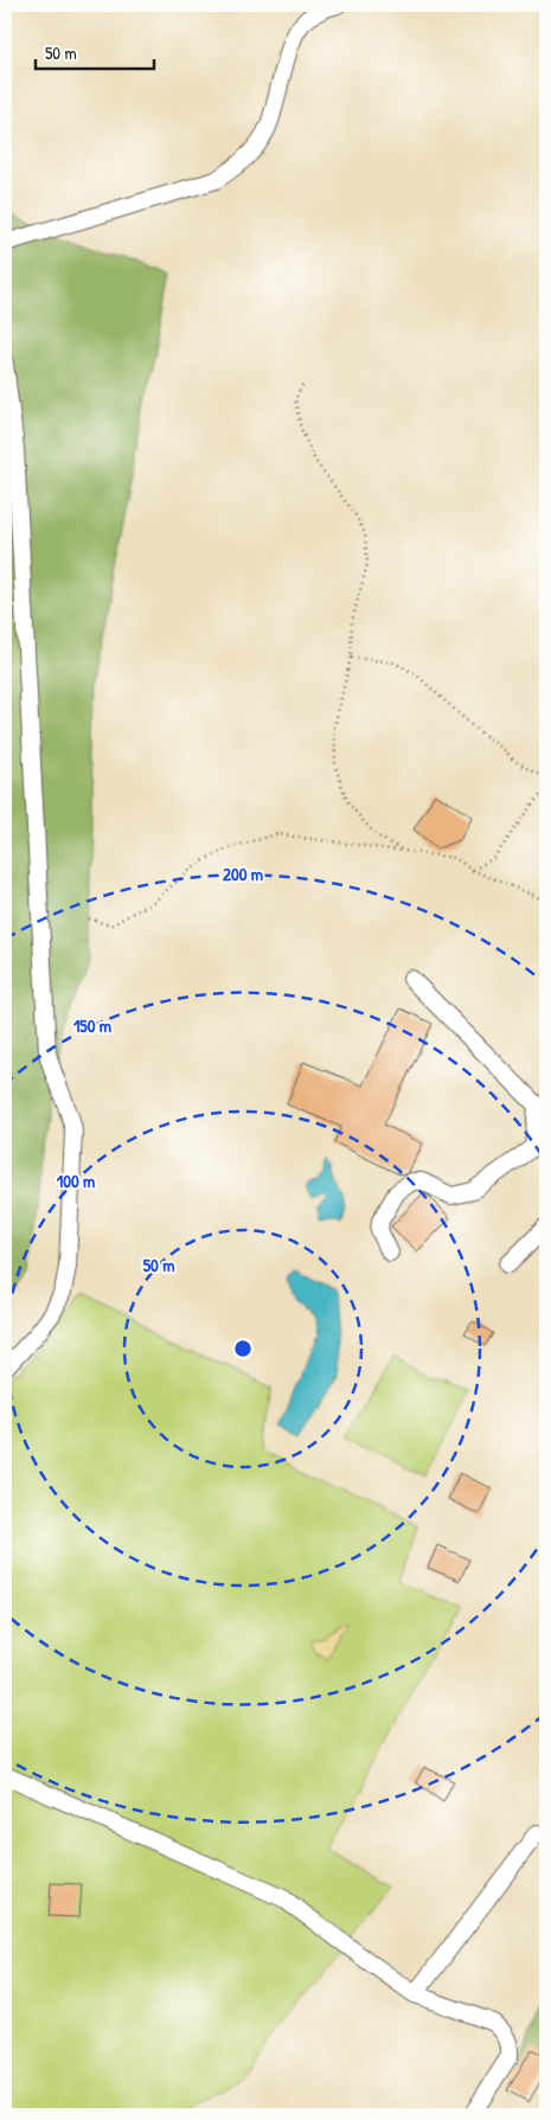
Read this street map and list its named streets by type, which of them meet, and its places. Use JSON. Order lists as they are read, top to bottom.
{
  "scale_bar": "50 m",
  "rings": [
    "200 m",
    "150 m",
    "100 m",
    "50 m"
  ]
}
